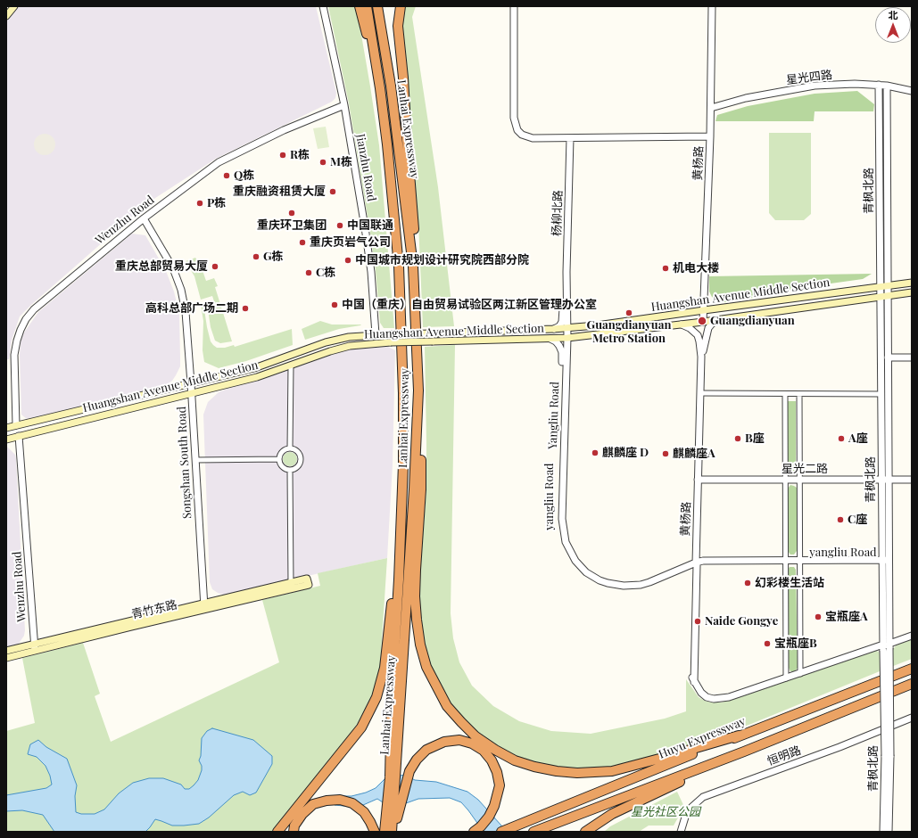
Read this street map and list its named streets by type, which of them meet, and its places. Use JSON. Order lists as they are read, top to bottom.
{
  "streets": {
    "highway": ["Lanhai Expressway", "Huyu Expressway"],
    "main road": ["Huangshan Avenue Middle Section", "青竹东路"],
    "street": [
      "星光四路",
      "黄杨路",
      "Jianzhu Road",
      "青枫北路",
      "杨柳北路",
      "Wenzhu Road",
      "Yangliu Road",
      "Songshan South Road",
      "星光二路",
      "yangliu Road",
      "恒明路"
    ]
  },
  "crossings": [
    ["星光四路", "黄杨路"],
    ["星光四路", "青枫北路"],
    ["黄杨路", "Huangshan Avenue Middle Section"],
    ["黄杨路", "Yangliu Road"],
    ["黄杨路", "星光二路"],
    ["黄杨路", "yangliu Road"],
    ["Jianzhu Road", "Wenzhu Road"],
    ["Jianzhu Road", "Huangshan Avenue Middle Section"],
    ["青枫北路", "Huangshan Avenue Middle Section"],
    ["青枫北路", "星光二路"],
    ["青枫北路", "yangliu Road"],
    ["杨柳北路", "Yangliu Road"],
    ["Wenzhu Road", "Huangshan Avenue Middle Section"],
    ["Wenzhu Road", "Songshan South Road"],
    ["Wenzhu Road", "青竹东路"],
    ["Huangshan Avenue Middle Section", "Yangliu Road"],
    ["Huangshan Avenue Middle Section", "Songshan South Road"],
    ["Huangshan Avenue Middle Section", "yangliu Road"],
    ["Yangliu Road", "yangliu Road"],
    ["Songshan South Road", "青竹东路"]
  ],
  "parks": ["星光社区公园"],
  "places": [
    "R栋",
    "M栋",
    "Q栋",
    "重庆融资租赁大厦",
    "P栋",
    "重庆环卫集团",
    "中国联通",
    "重庆页岩气公司",
    "G栋",
    "中国城市规划设计研究院西部分院",
    "重庆总部贸易大厦",
    "机电大楼",
    "C栋",
    "中国（重庆）自由贸易试验区两江新区管理办公室",
    "高科总部广场二期",
    "Guangdianyuan Metro Station",
    "Guangdianyuan",
    "B座",
    "A座",
    "麒麟座 D",
    "麒麟座A",
    "C座",
    "幻彩楼生活站",
    "宝瓶座A",
    "Naide Gongye",
    "宝瓶座B"
  ],
  "north": "top"
}
